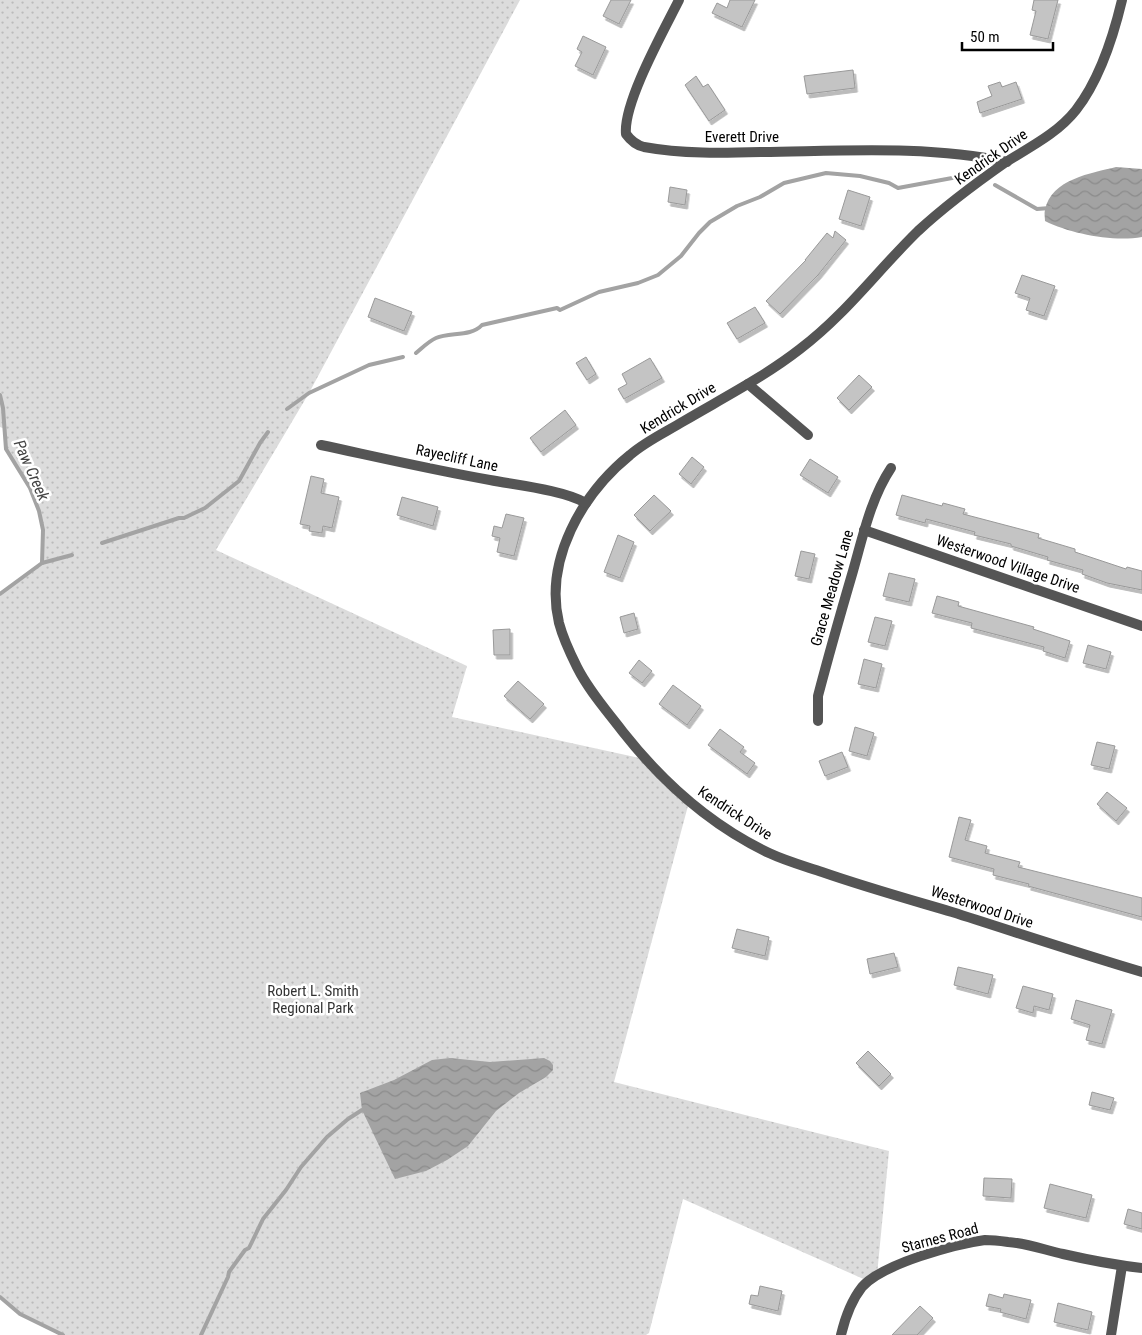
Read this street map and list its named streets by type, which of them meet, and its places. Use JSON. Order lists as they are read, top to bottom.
{
  "streets": {
    "street": [
      "Everett Drive",
      "Kendrick Drive",
      "Rayecliff Lane",
      "Westerwood Village Drive",
      "Grace Meadow Lane",
      "Westerwood Drive",
      "Starnes Road"
    ]
  },
  "crossings": [
    ["Everett Drive", "Kendrick Drive"],
    ["Kendrick Drive", "Rayecliff Lane"],
    ["Kendrick Drive", "Westerwood Drive"],
    ["Westerwood Village Drive", "Grace Meadow Lane"]
  ],
  "water": ["Paw Creek"],
  "parks": ["Robert L. Smith Regional Park"],
  "scale_bar": "50 m"
}
